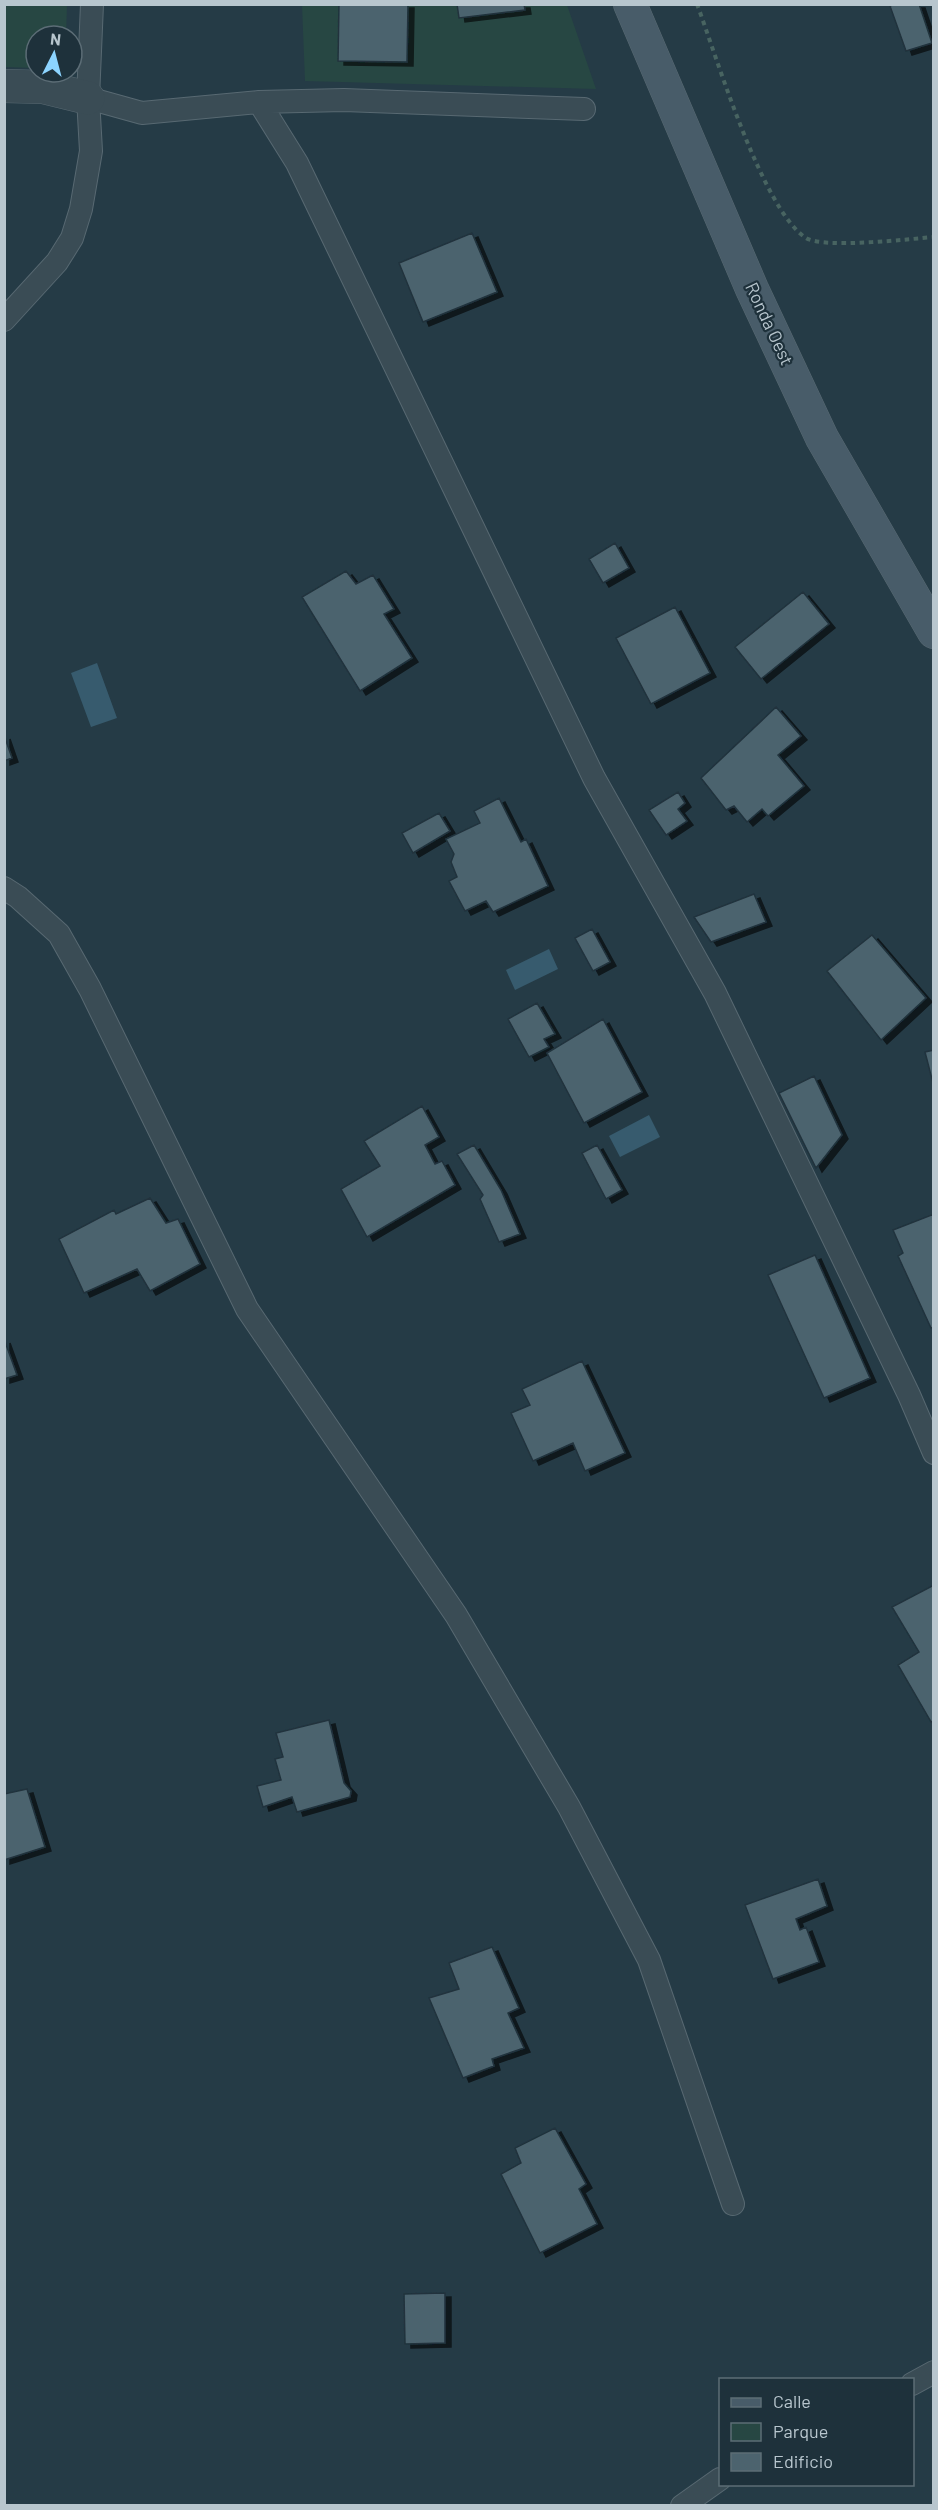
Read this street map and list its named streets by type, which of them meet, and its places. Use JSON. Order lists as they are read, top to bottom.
{
  "streets": {
    "main road": ["Ronda Oest"]
  },
  "legend": ["Calle", "Parque", "Edificio"],
  "north": "top"
}
